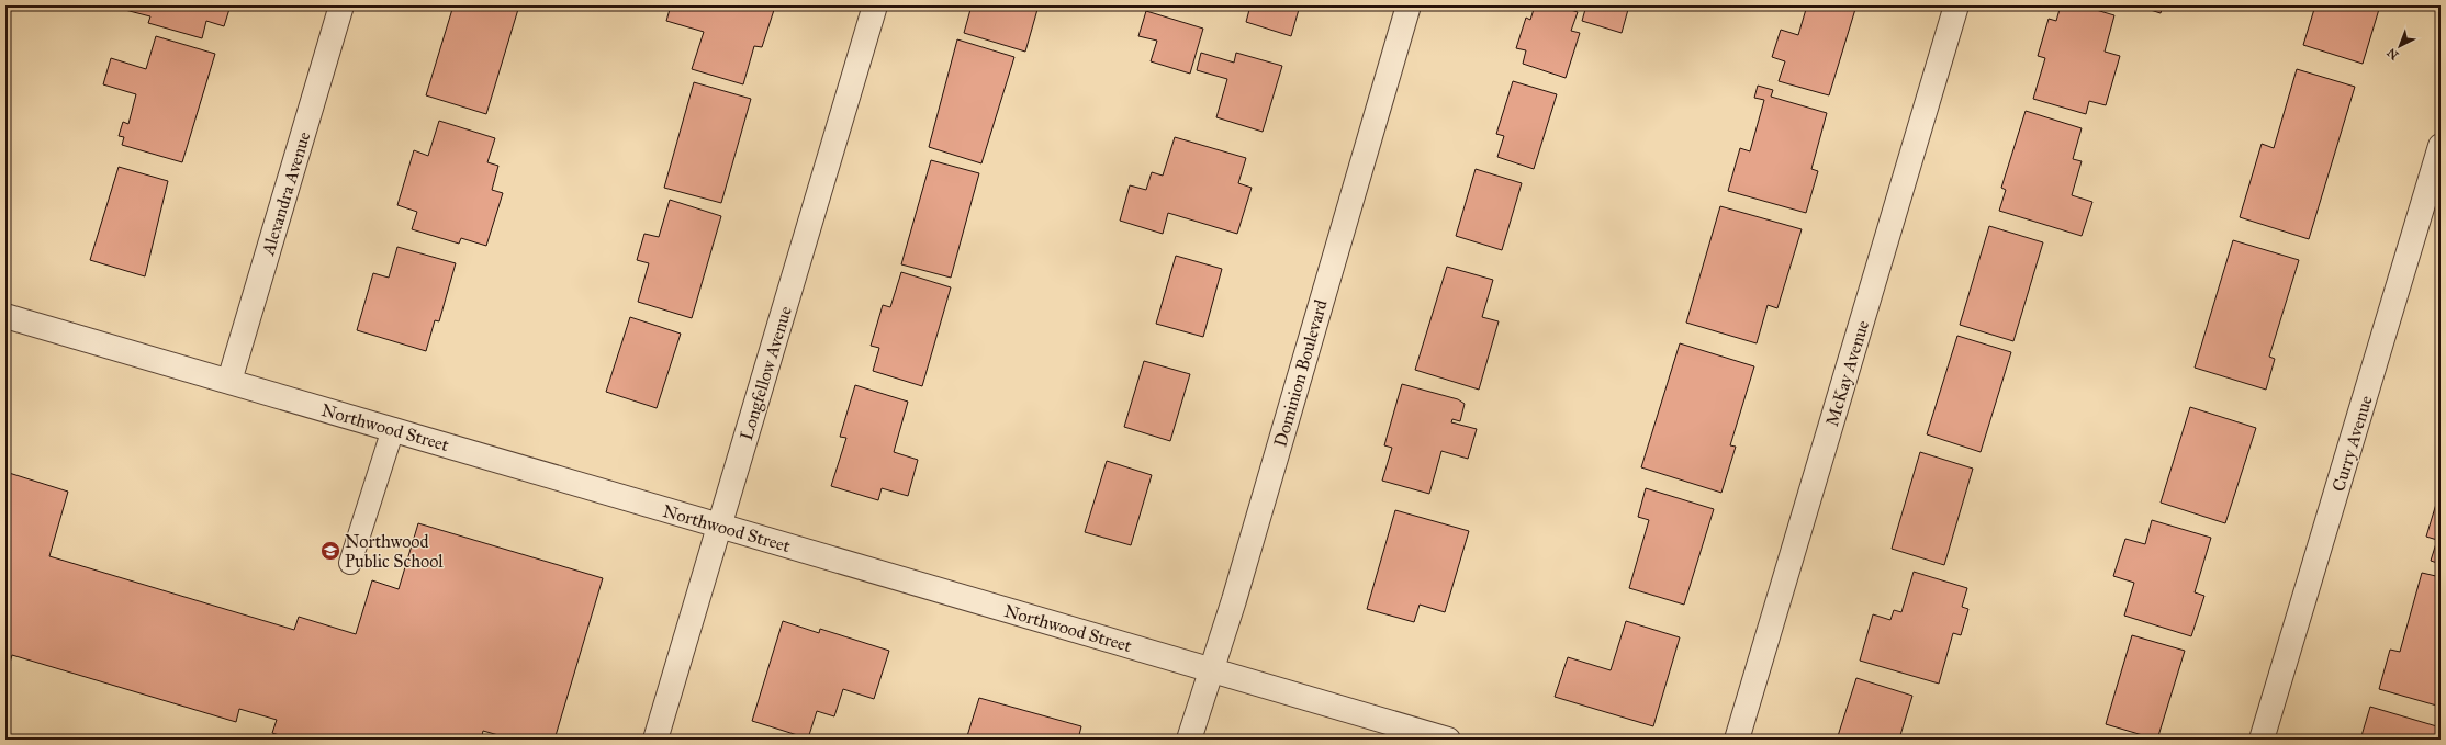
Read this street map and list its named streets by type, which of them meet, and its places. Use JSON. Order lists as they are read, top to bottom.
{
  "streets": {
    "street": [
      "Alexandra Avenue",
      "Longfellow Avenue",
      "Dominion Boulevard",
      "McKay Avenue",
      "Northwood Street",
      "Curry Avenue"
    ]
  },
  "crossings": [
    ["Alexandra Avenue", "Northwood Street"],
    ["Longfellow Avenue", "Northwood Street"],
    ["Dominion Boulevard", "Northwood Street"]
  ],
  "places": {
    "school or university": ["Northwood Public School"]
  },
  "north": "bottom left"
}
